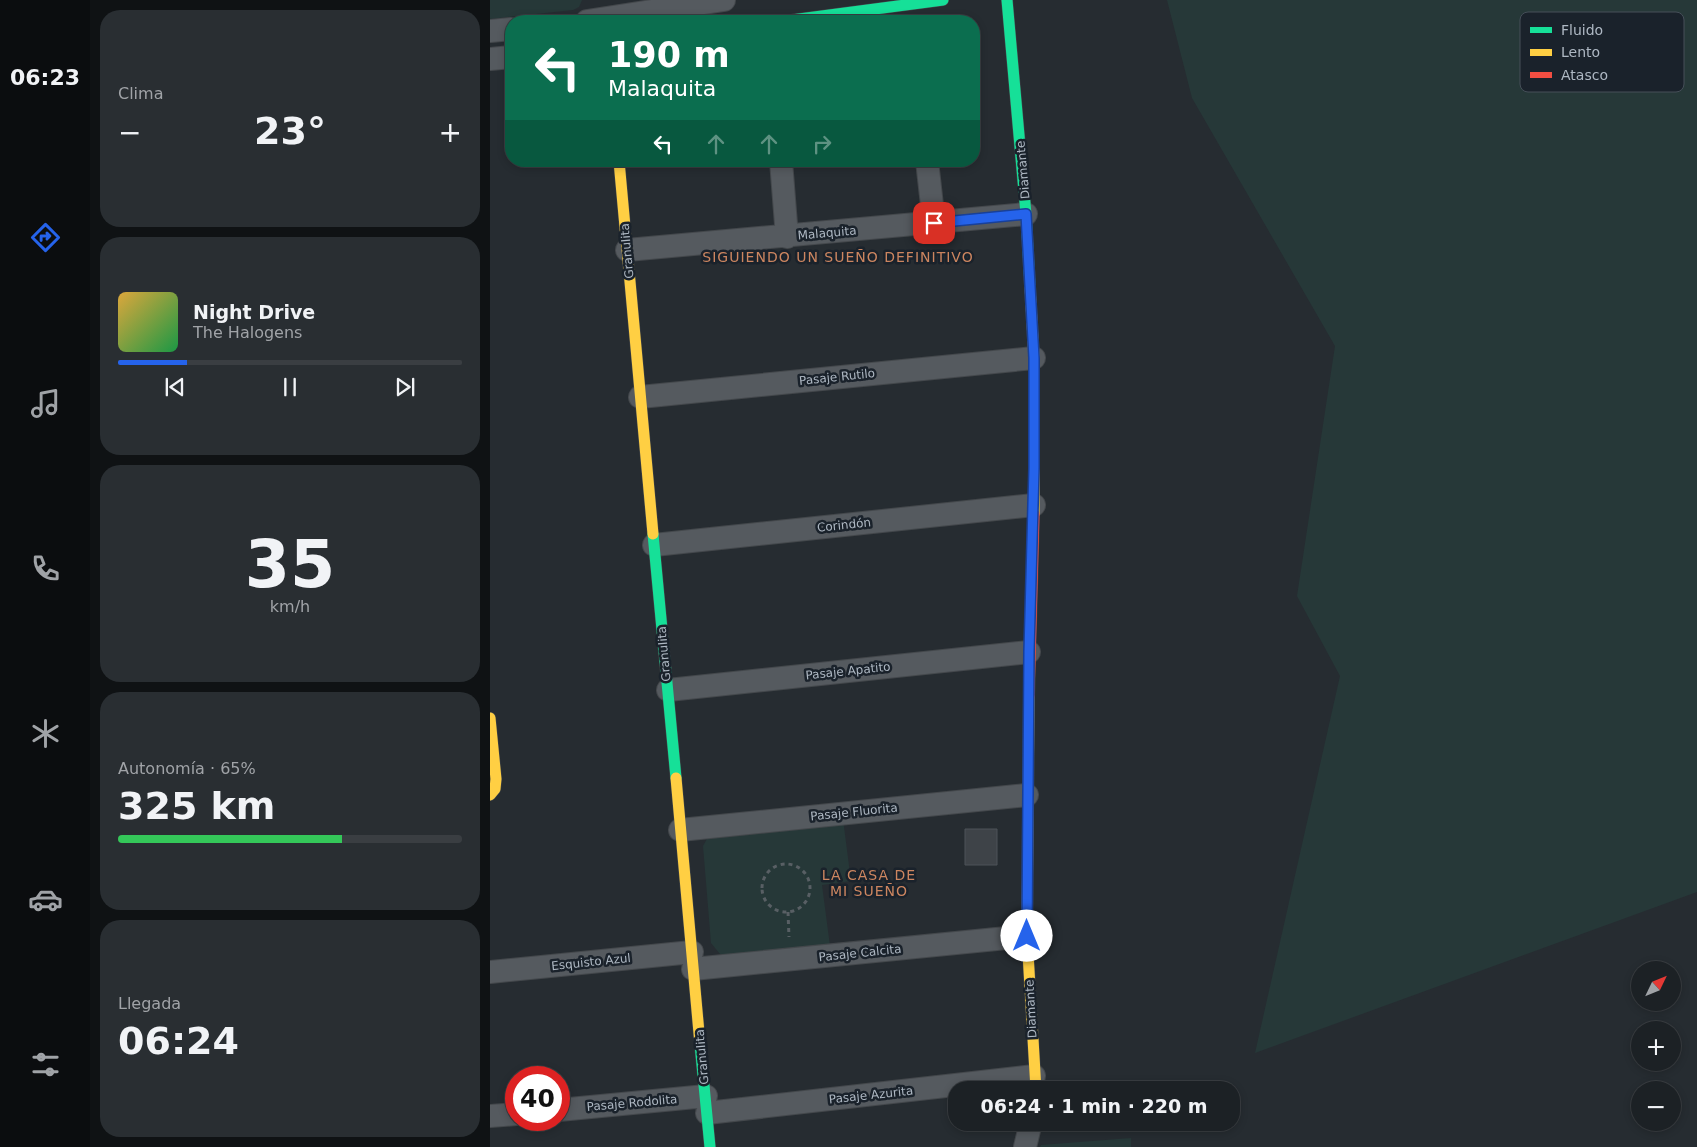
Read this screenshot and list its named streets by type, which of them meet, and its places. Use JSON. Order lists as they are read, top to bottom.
{
  "streets": {
    "street": [
      "Diamante",
      "Malaquita",
      "Granulita",
      "Pasaje Rutilo",
      "Corindón",
      "Pasaje Apatito",
      "Pasaje Fluorita",
      "Pasaje Calcita",
      "Esquisto Azul",
      "Pasaje Azurita",
      "Pasaje Rodolita"
    ]
  },
  "crossings": [
    ["Diamante", "Malaquita"],
    ["Diamante", "Pasaje Rutilo"],
    ["Diamante", "Corindón"],
    ["Diamante", "Pasaje Apatito"],
    ["Diamante", "Pasaje Fluorita"],
    ["Diamante", "Pasaje Calcita"],
    ["Malaquita", "Granulita"],
    ["Granulita", "Pasaje Rutilo"],
    ["Granulita", "Corindón"],
    ["Granulita", "Pasaje Apatito"],
    ["Granulita", "Pasaje Fluorita"],
    ["Granulita", "Pasaje Calcita"],
    ["Granulita", "Esquisto Azul"],
    ["Granulita", "Pasaje Azurita"],
    ["Granulita", "Pasaje Rodolita"],
    ["Pasaje Calcita", "Esquisto Azul"],
    ["Pasaje Azurita", "Pasaje Rodolita"]
  ],
  "districts": ["SIGUIENDO UN SUEÑO DEFINITIVO", "LA CASA DE MI SUEÑO"],
  "legend": ["Fluido", "Lento", "Atasco"],
  "north": "top right",
  "page": {
    "tabs": "06:23",
    "tile": [
      "Clima",
      ["35", "km/h"],
      ["Autonomía · 65%", "325 km"],
      ["Llegada", "06:24"]
    ],
    "turn": ["190 m", "Malaquita"],
    "heat": ["−", "23°", "+"],
    "song": ["Night Drive", "The Halogens"],
    "map_buttons": ["+", "−"],
    "limit": "40",
    "trip": "06:24 · 1 min · 220 m"
  }
}
